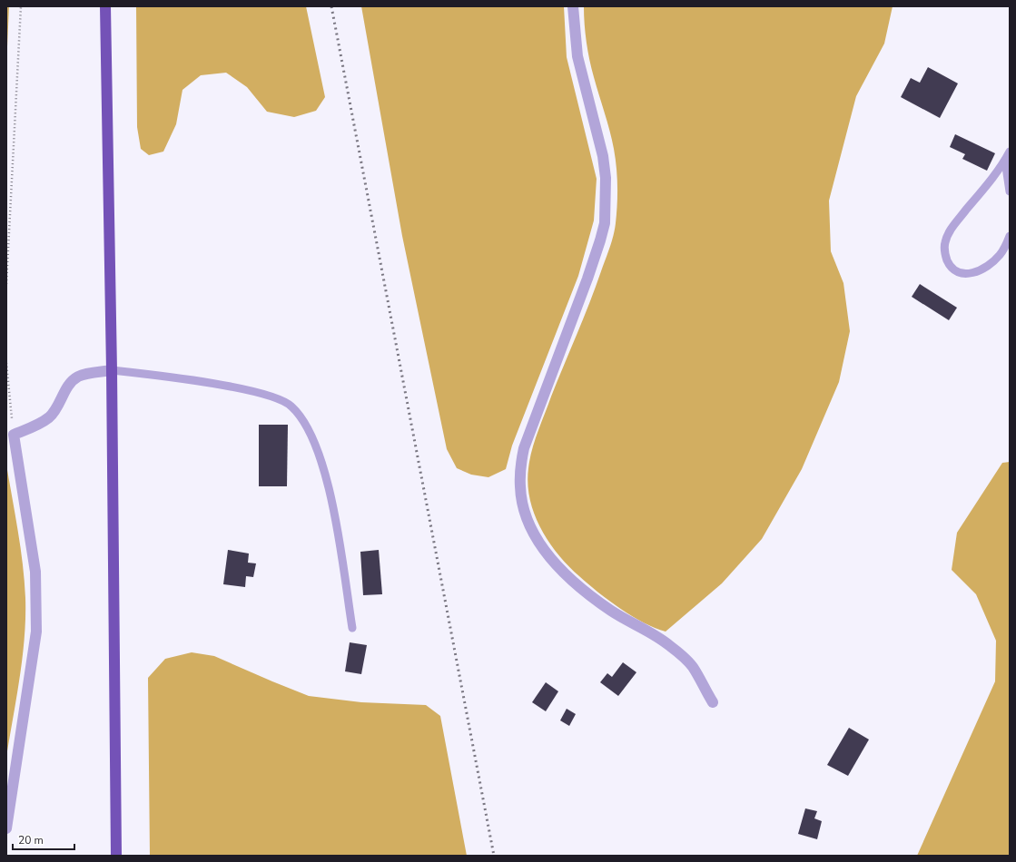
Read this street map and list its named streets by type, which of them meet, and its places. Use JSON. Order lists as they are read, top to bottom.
{
  "scale_bar": "20 m"
}
